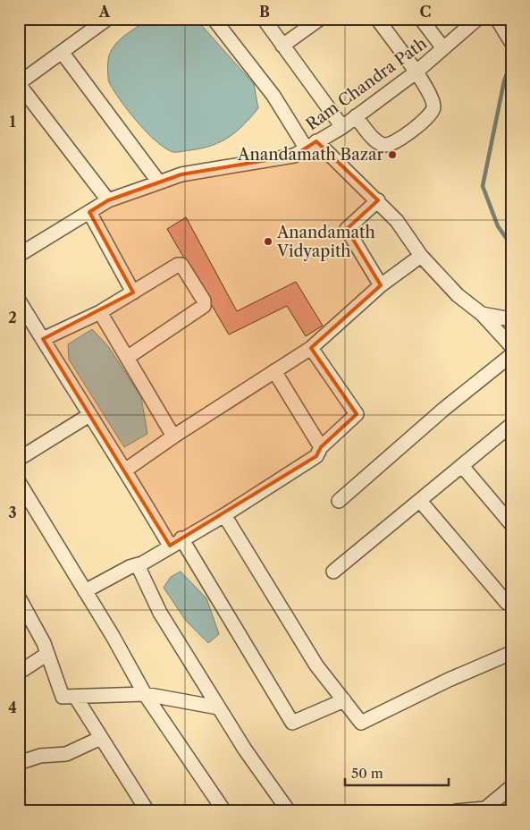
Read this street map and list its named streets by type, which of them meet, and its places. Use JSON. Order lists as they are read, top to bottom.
{
  "streets": {
    "street": ["Ram Chandra Path"]
  },
  "places": ["Anandamath Bazar", "Anandamath Vidyapith"],
  "scale_bar": "50 m",
  "grid": {
    "columns": ["A", "B", "C"],
    "rows": [
      "1",
      "2",
      "3",
      "4"
    ]
  }
}
